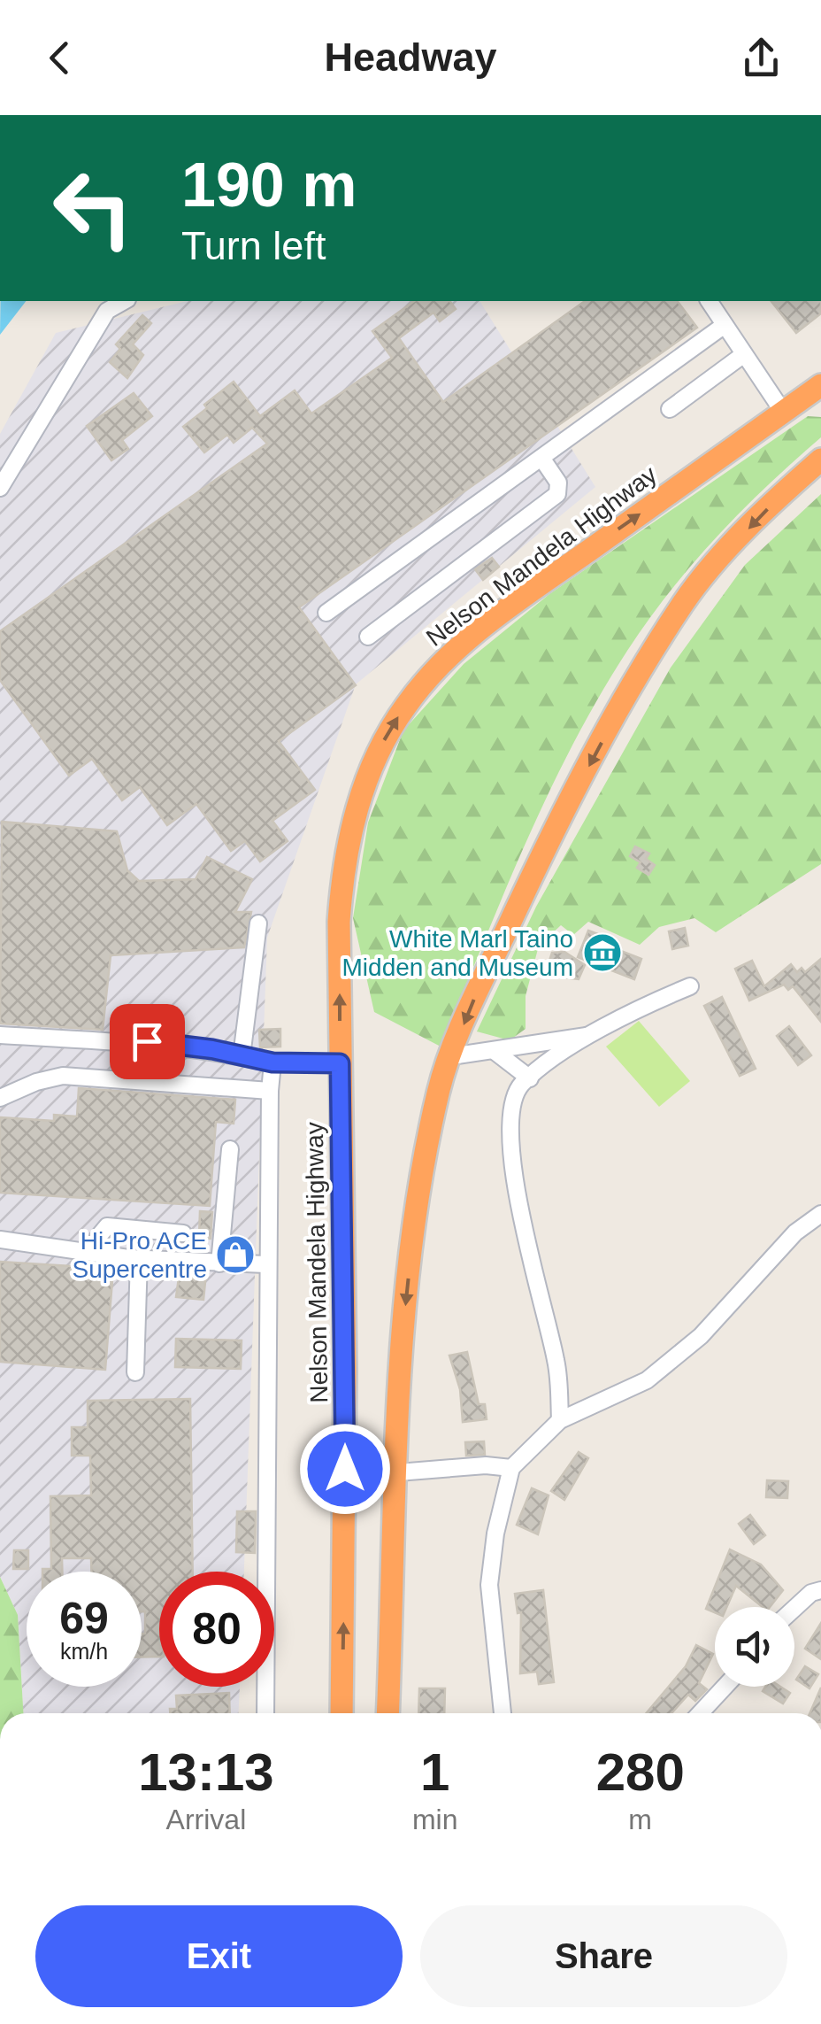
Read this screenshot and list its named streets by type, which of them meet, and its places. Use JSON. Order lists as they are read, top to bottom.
{
  "streets": {
    "highway": ["Nelson Mandela Highway"]
  },
  "places": {
    "museum": ["White Marl Taino Midden and Museum"],
    "shop": ["Hi-Pro ACE Supercentre"]
  },
  "page": {
    "header": "Headway",
    "turn": ["190 m", "Turn left"],
    "speed": "69 km/h",
    "limit": "80",
    "eta": [
      "13:13",
      "Arrival",
      "1",
      "min",
      "280",
      "m"
    ],
    "buttons": ["Exit", "Share"]
  }
}
